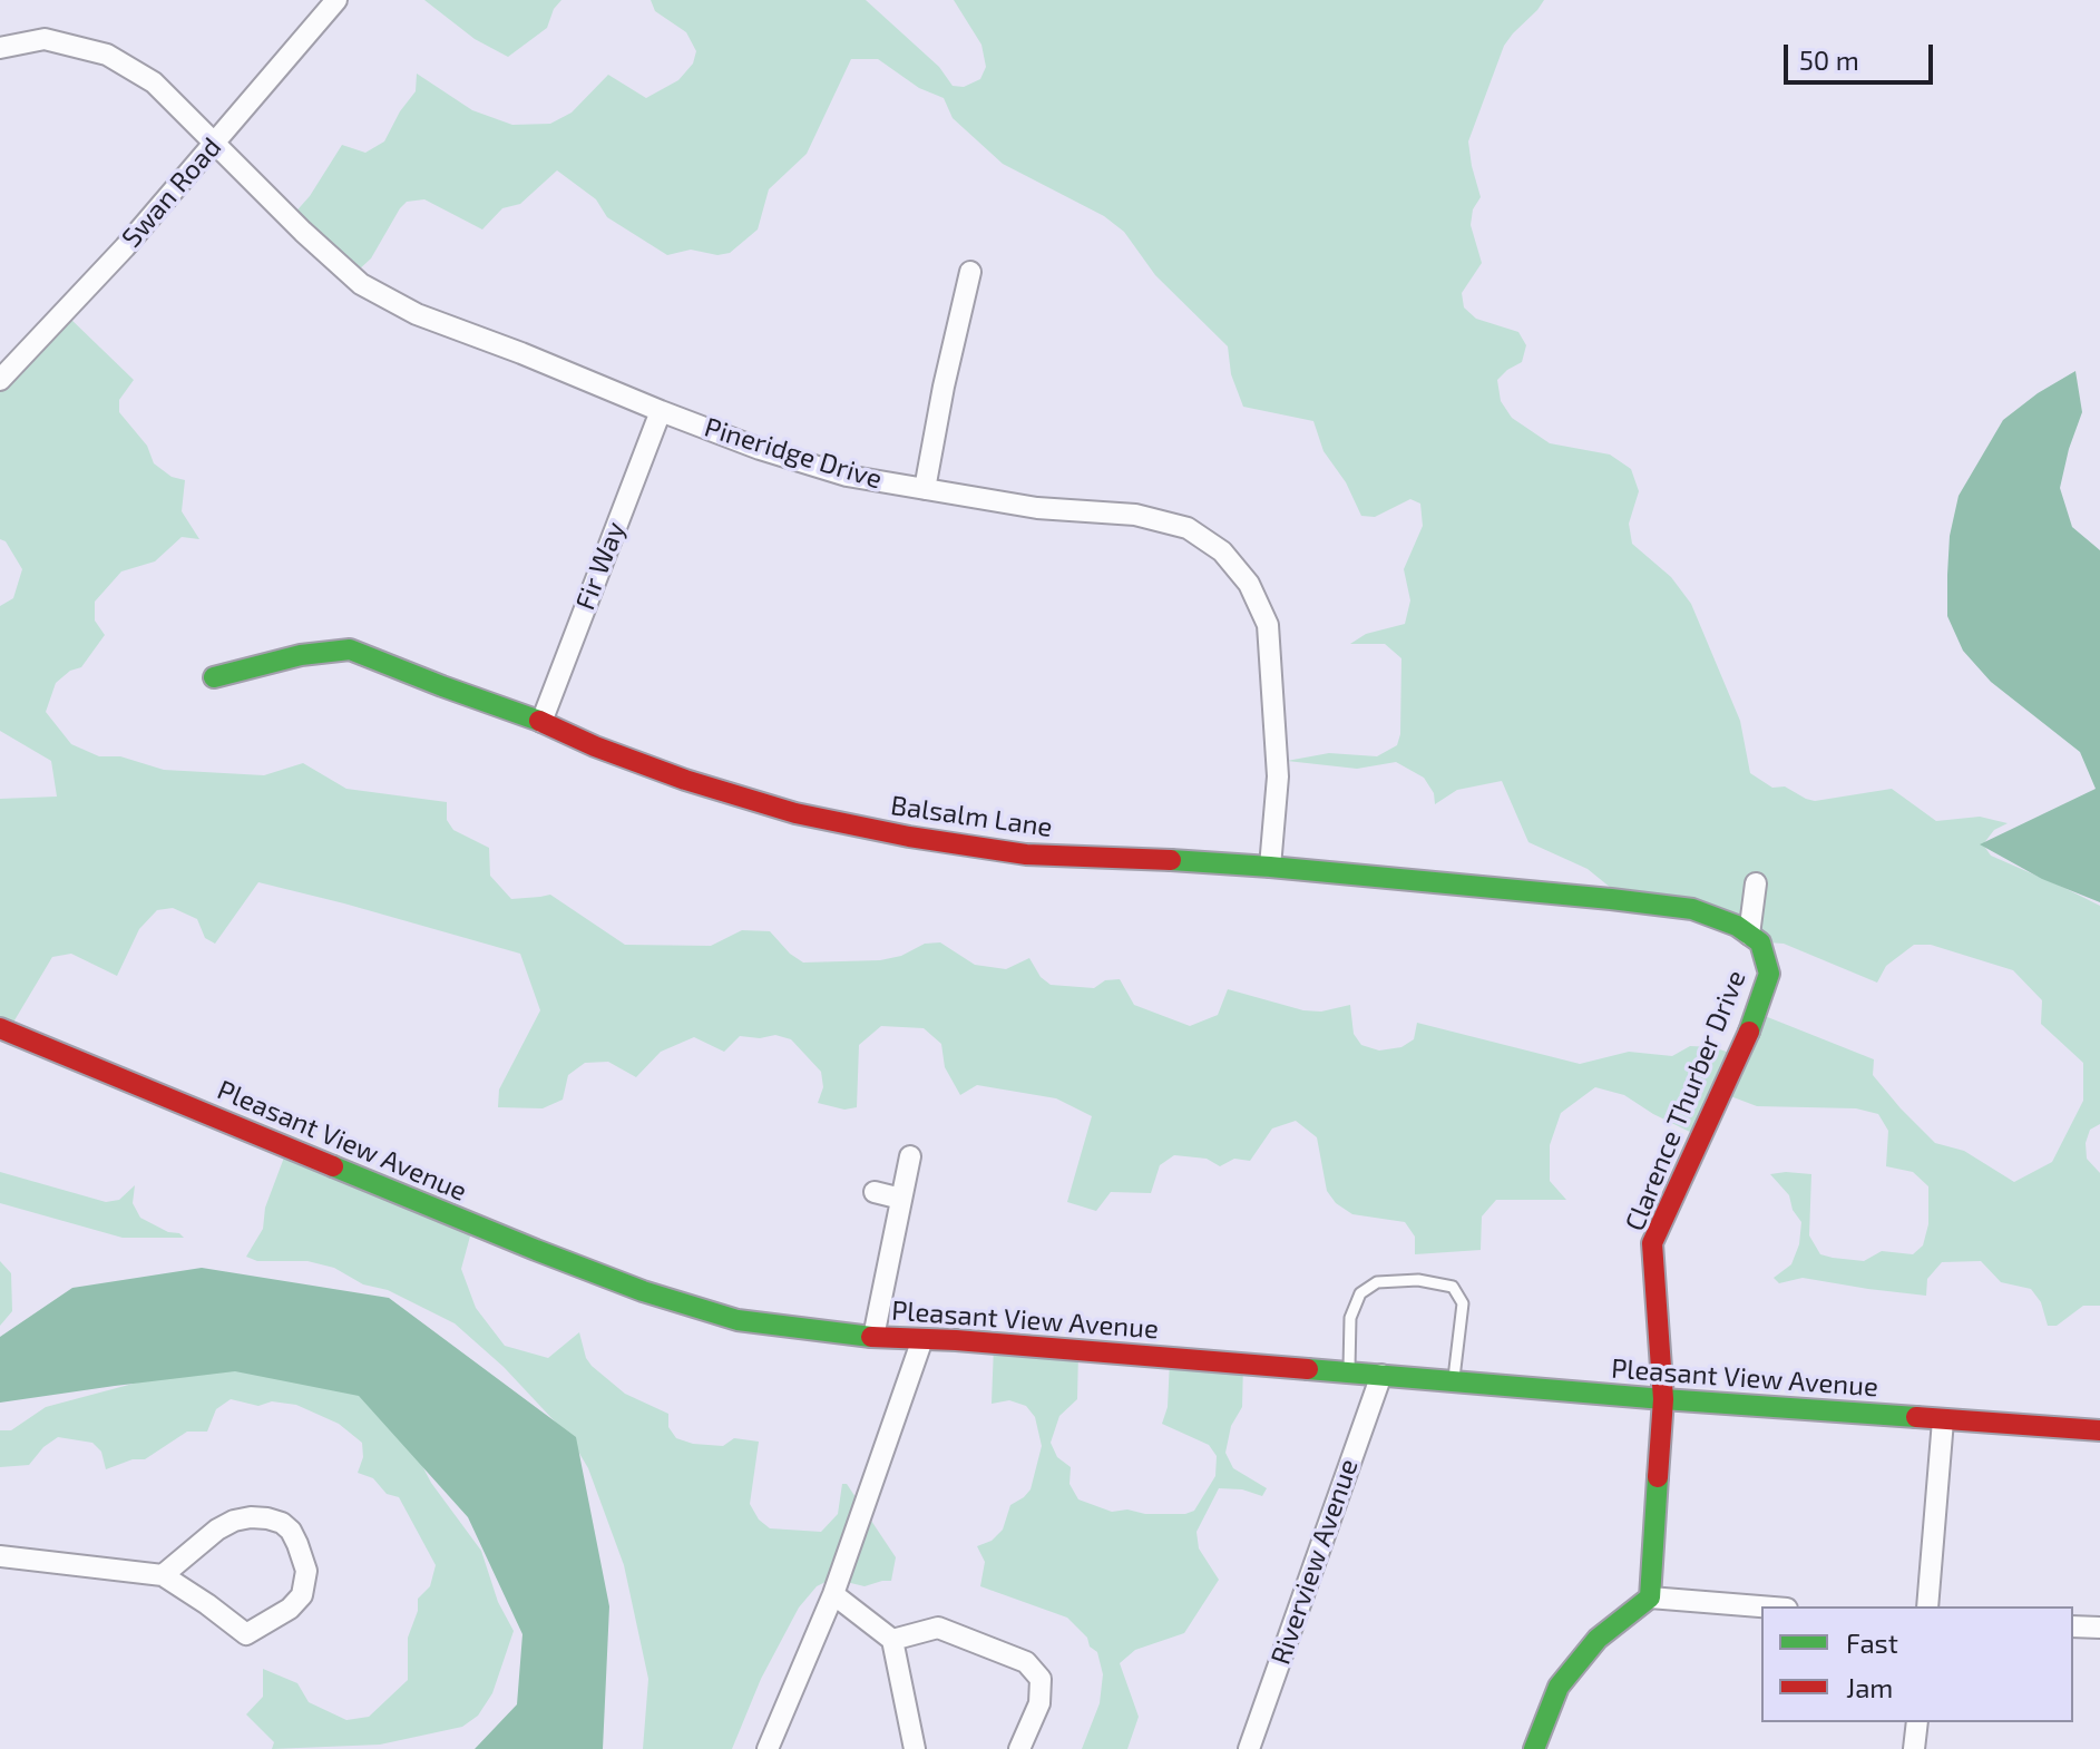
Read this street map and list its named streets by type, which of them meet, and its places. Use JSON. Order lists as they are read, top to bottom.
{
  "streets": {
    "street": [
      "Swan Road",
      "Pineridge Drive",
      "Fir Way",
      "Balsalm Lane",
      "Clarence Thurber Drive",
      "Pleasant View Avenue",
      "Riverview Avenue"
    ]
  },
  "crossings": [
    ["Swan Road", "Pineridge Drive"],
    ["Pineridge Drive", "Fir Way"],
    ["Pineridge Drive", "Balsalm Lane"],
    ["Fir Way", "Balsalm Lane"],
    ["Balsalm Lane", "Clarence Thurber Drive"],
    ["Clarence Thurber Drive", "Pleasant View Avenue"],
    ["Pleasant View Avenue", "Riverview Avenue"]
  ],
  "legend": ["Fast", "Jam"],
  "scale_bar": "50 m"
}
